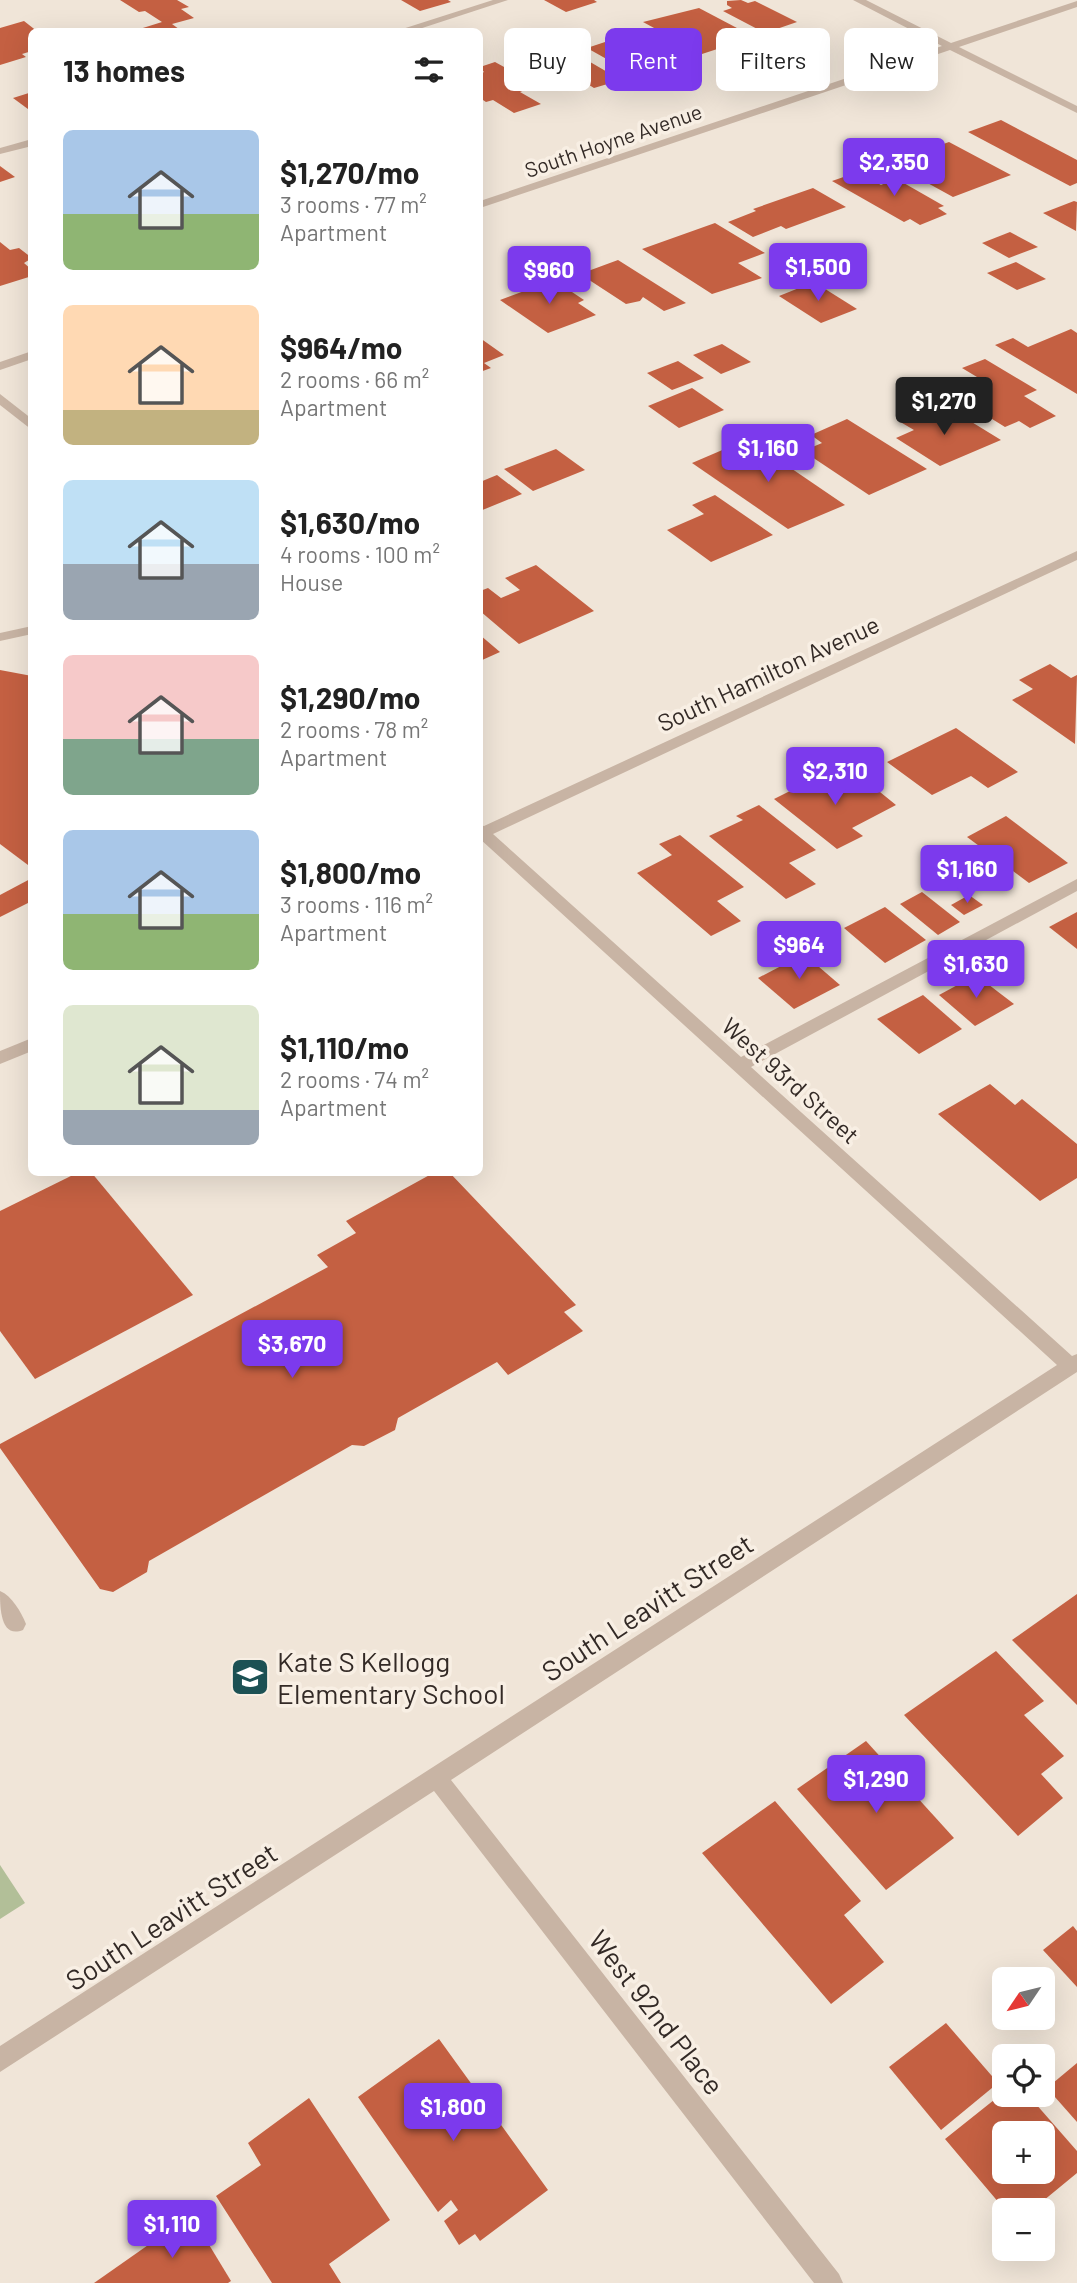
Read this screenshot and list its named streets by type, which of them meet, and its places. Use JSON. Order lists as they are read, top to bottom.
{
  "streets": {
    "street": [
      "South Hoyne Avenue",
      "South Hamilton Avenue",
      "West 93rd Street",
      "South Leavitt Street",
      "West 92nd Place"
    ]
  },
  "crossings": [
    ["West 93rd Street", "South Leavitt Street"],
    ["South Leavitt Street", "West 92nd Place"]
  ],
  "places": {
    "school or university": ["Kate S Kellogg Elementary School"]
  },
  "north": "bottom left",
  "page": {
    "chip": [
      "Buy",
      "Rent",
      "Filters",
      "New"
    ],
    "heading": "13 homes",
    "list": [
      {
        "name": "$1,270/mo",
        "note": "3 rooms · 77 m² · Apartment"
      },
      {
        "name": "$964/mo",
        "note": "2 rooms · 66 m² · Apartment"
      },
      {
        "name": "$1,630/mo",
        "note": "4 rooms · 100 m² · House"
      },
      {
        "name": "$1,290/mo",
        "note": "2 rooms · 78 m² · Apartment"
      },
      {
        "name": "$1,800/mo",
        "note": "3 rooms · 116 m² · Apartment"
      },
      {
        "name": "$1,110/mo",
        "note": "2 rooms · 74 m² · Apartment"
      }
    ],
    "price": [
      "$2,350",
      "$1,500",
      "$960",
      "$1,270",
      "$1,160",
      "$2,310",
      "$1,160",
      "$964",
      "$1,630",
      "$3,670",
      "$1,290",
      "$1,800",
      "$1,110"
    ],
    "map_buttons": ["+", "−"]
  }
}
